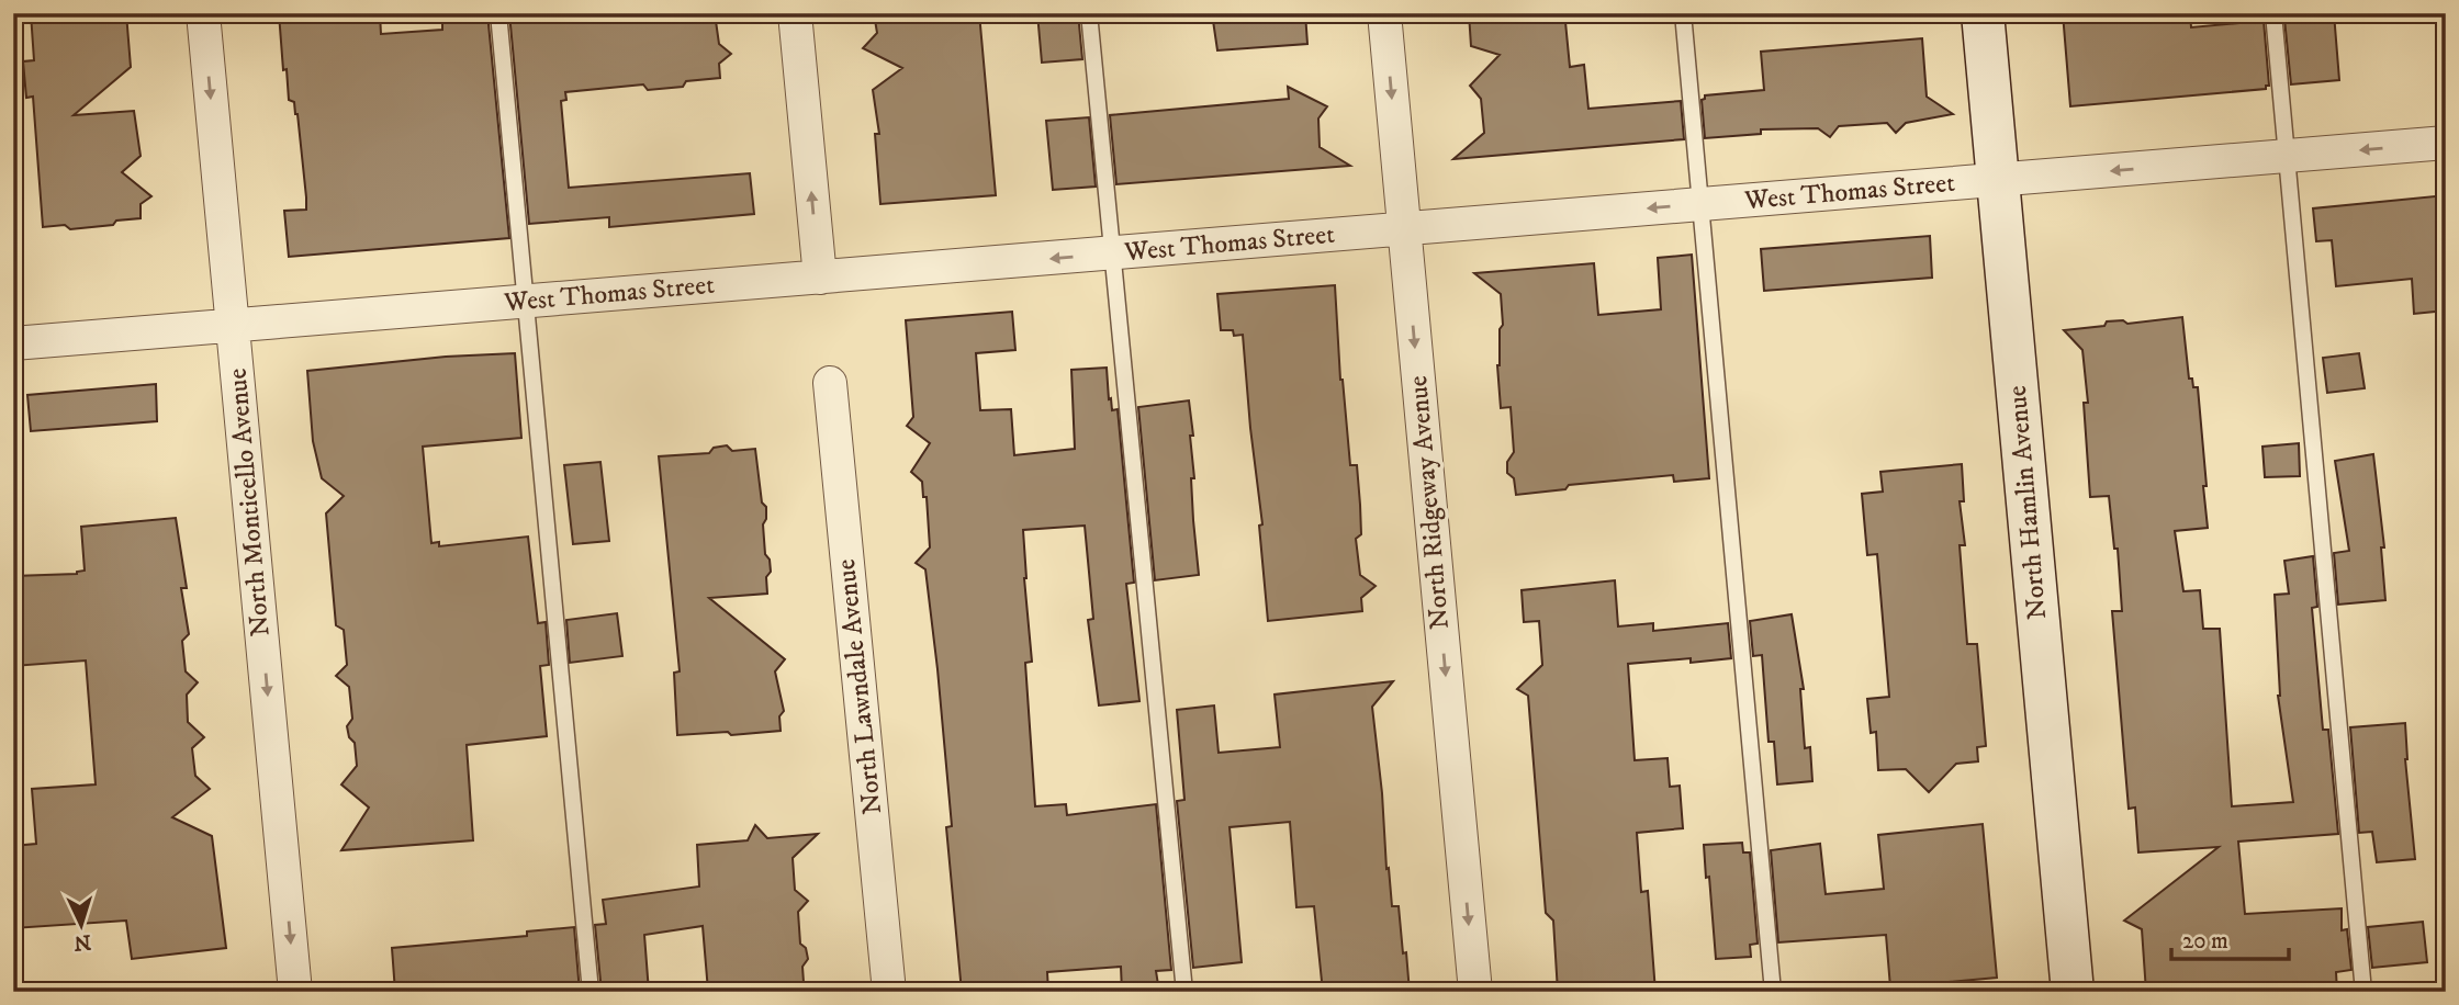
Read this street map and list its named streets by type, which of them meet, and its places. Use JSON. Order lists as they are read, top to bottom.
{
  "streets": {
    "street": [
      "West Thomas Street",
      "North Monticello Avenue",
      "North Ridgeway Avenue",
      "North Hamlin Avenue",
      "North Lawndale Avenue"
    ]
  },
  "crossings": [
    ["West Thomas Street", "North Monticello Avenue"],
    ["West Thomas Street", "North Ridgeway Avenue"],
    ["West Thomas Street", "North Hamlin Avenue"]
  ],
  "one_way": ["West Thomas Street", "North Monticello Avenue", "North Ridgeway Avenue"],
  "scale_bar": "20 m",
  "north": "bottom"
}
